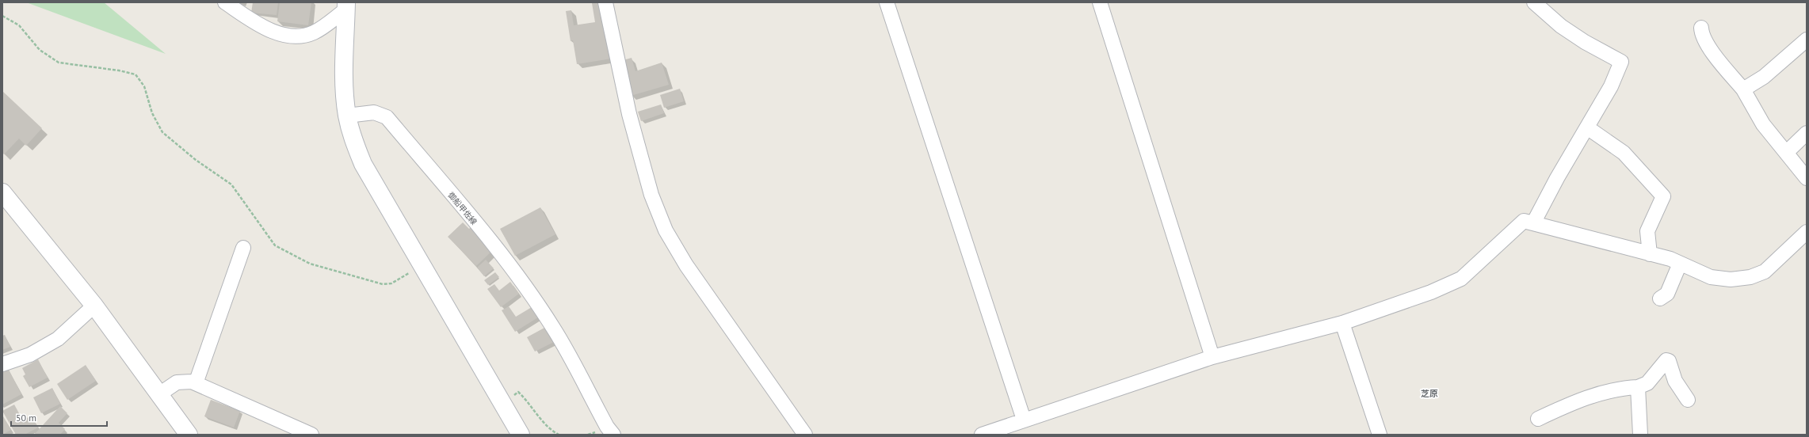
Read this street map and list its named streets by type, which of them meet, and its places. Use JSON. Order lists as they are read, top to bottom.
{
  "streets": {
    "street": ["御船甲佐線"]
  },
  "districts": ["芝原"],
  "scale_bar": "50 m"
}
